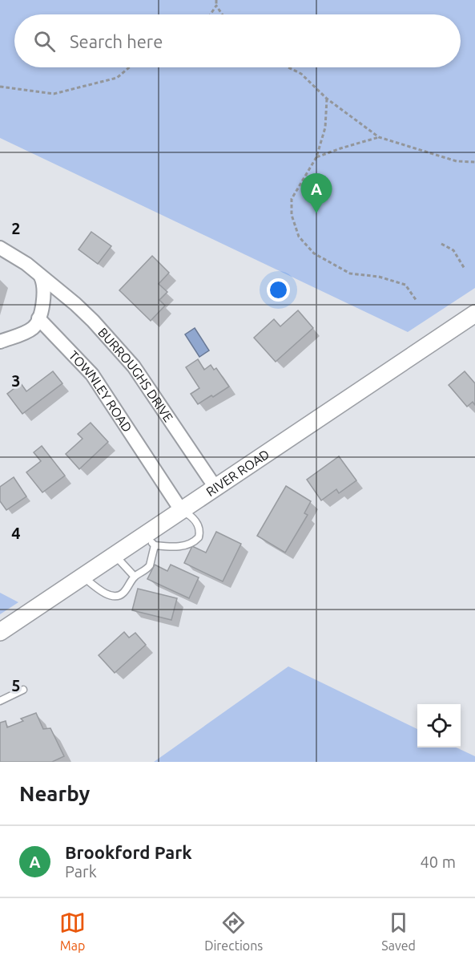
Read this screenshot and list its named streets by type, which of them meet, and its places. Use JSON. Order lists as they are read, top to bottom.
{
  "streets": {
    "street": ["BURROUGHS DRIVE", "TOWNLEY ROAD", "RIVER ROAD"]
  },
  "crossings": [
    ["BURROUGHS DRIVE", "RIVER ROAD"],
    ["TOWNLEY ROAD", "RIVER ROAD"]
  ],
  "page": {
    "search": "Search here",
    "pins": "A",
    "heading": "Nearby",
    "list": [
      {
        "mark": "A",
        "name": "Brookford Park",
        "note": "Park",
        "value": "40 m"
      }
    ],
    "nav": ["Map", "Directions", "Saved"]
  },
  "grid": {
    "rows": [
      "2",
      "3",
      "4",
      "5"
    ]
  }
}
